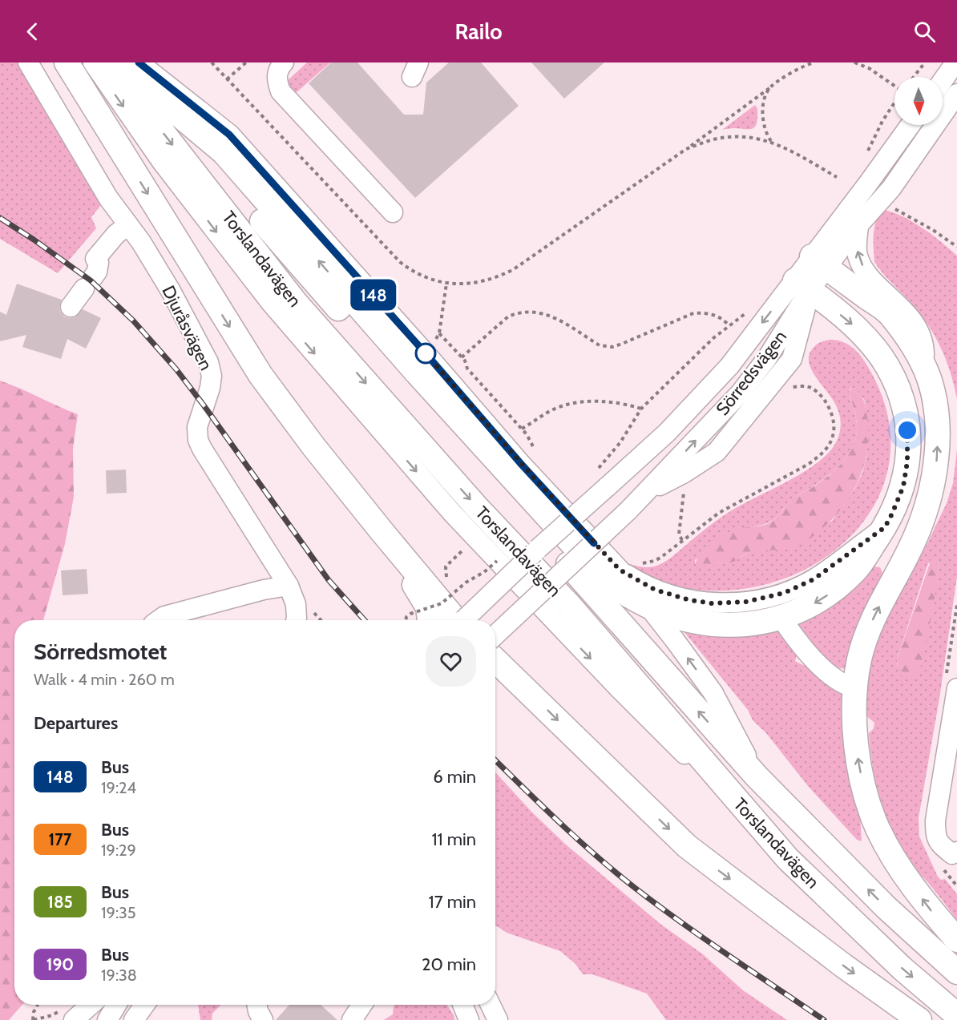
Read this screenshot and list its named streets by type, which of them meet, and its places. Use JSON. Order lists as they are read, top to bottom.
{
  "streets": {
    "main road": ["Torslandavägen"],
    "street": ["Djuråsvägen", "Sörredsvägen"]
  },
  "lines": ["bus line 148"],
  "north": "bottom",
  "page": {
    "header": "Railo",
    "on_map": "148",
    "heading": [
      ["Sörredsmotet", "Walk · 4 min · 260 m"],
      "Departures"
    ],
    "list": [
      {
        "mark": "148",
        "name": "Bus",
        "note": "19:24",
        "value": "6 min"
      },
      {
        "mark": "177",
        "name": "Bus",
        "note": "19:29",
        "value": "11 min"
      },
      {
        "mark": "185",
        "name": "Bus",
        "note": "19:35",
        "value": "17 min"
      },
      {
        "mark": "190",
        "name": "Bus",
        "note": "19:38",
        "value": "20 min"
      }
    ]
  }
}
